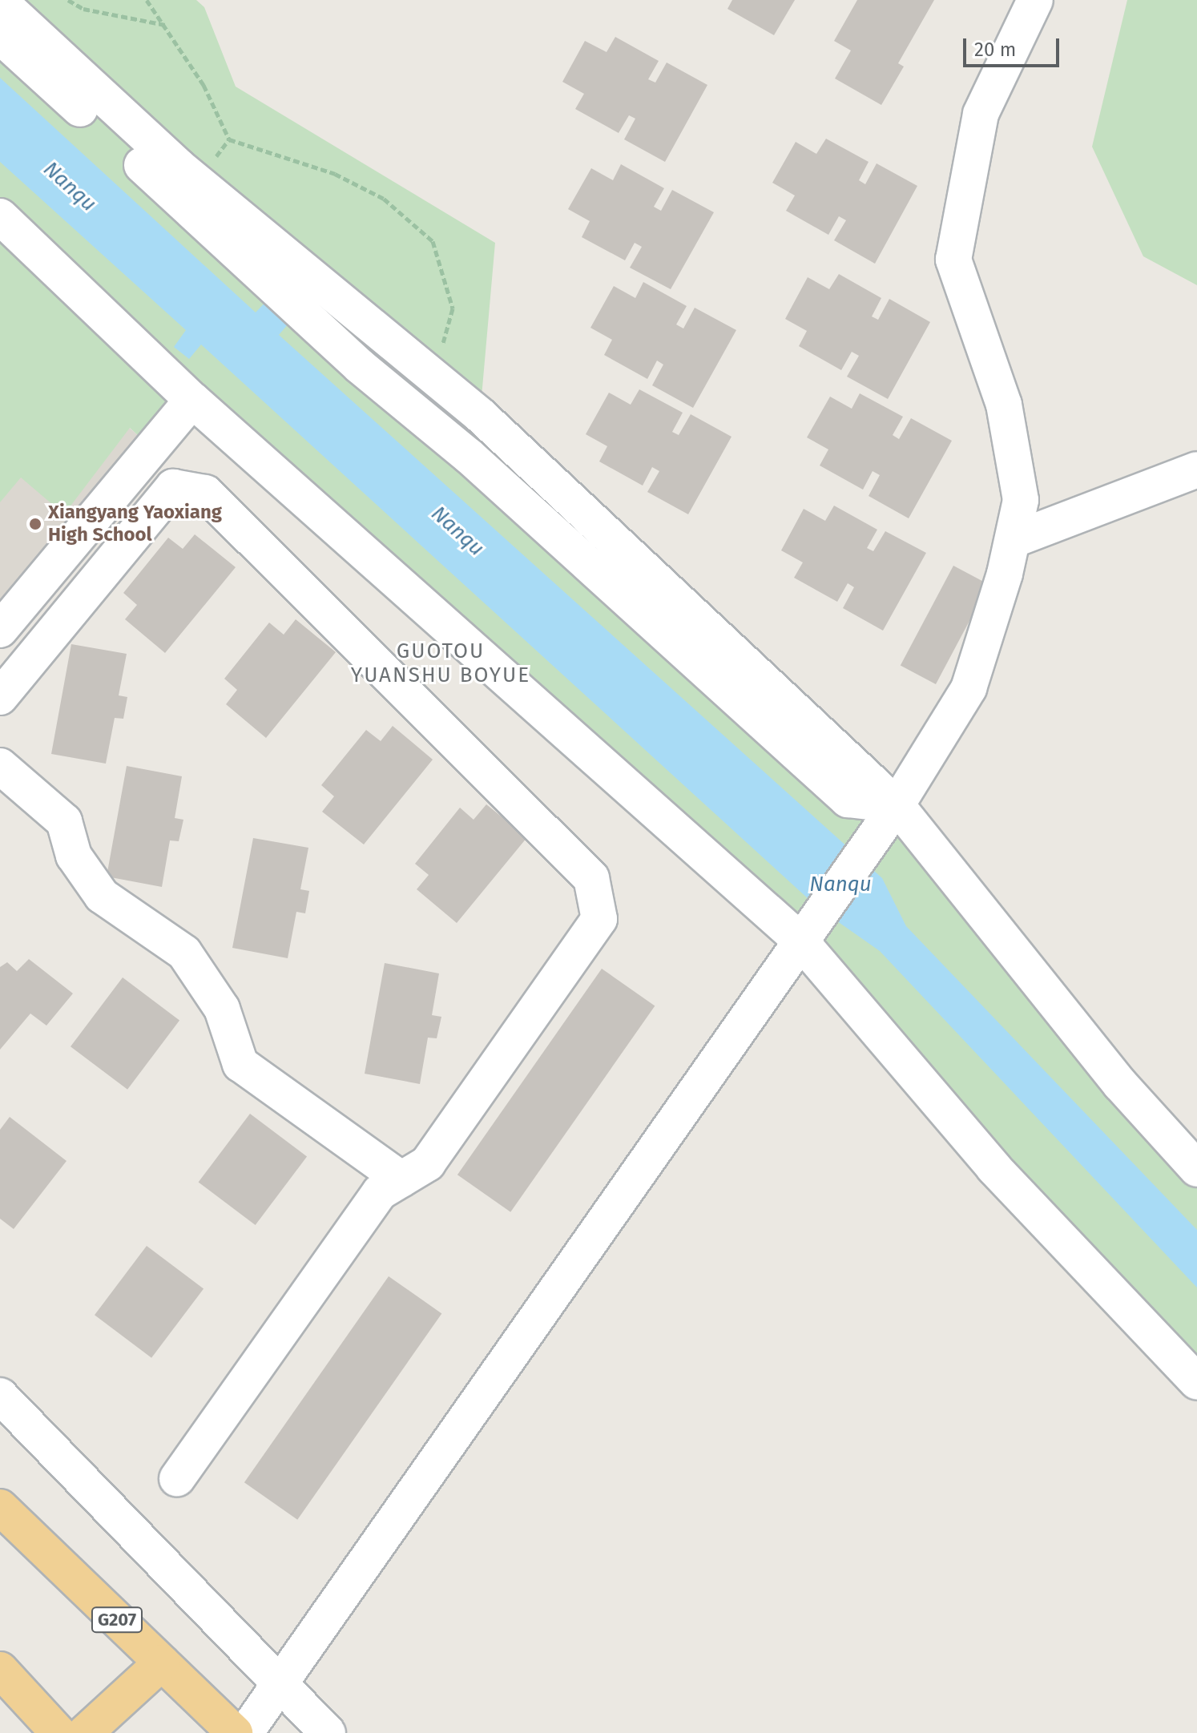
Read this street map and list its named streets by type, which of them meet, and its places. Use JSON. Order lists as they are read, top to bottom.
{
  "streets": {
    "highway": ["G207"]
  },
  "districts": ["GUOTOU YUANSHU BOYUE"],
  "water": ["Nanqu"],
  "places": ["Xiangyang Yaoxiang High School"],
  "scale_bar": "20 m"
}
